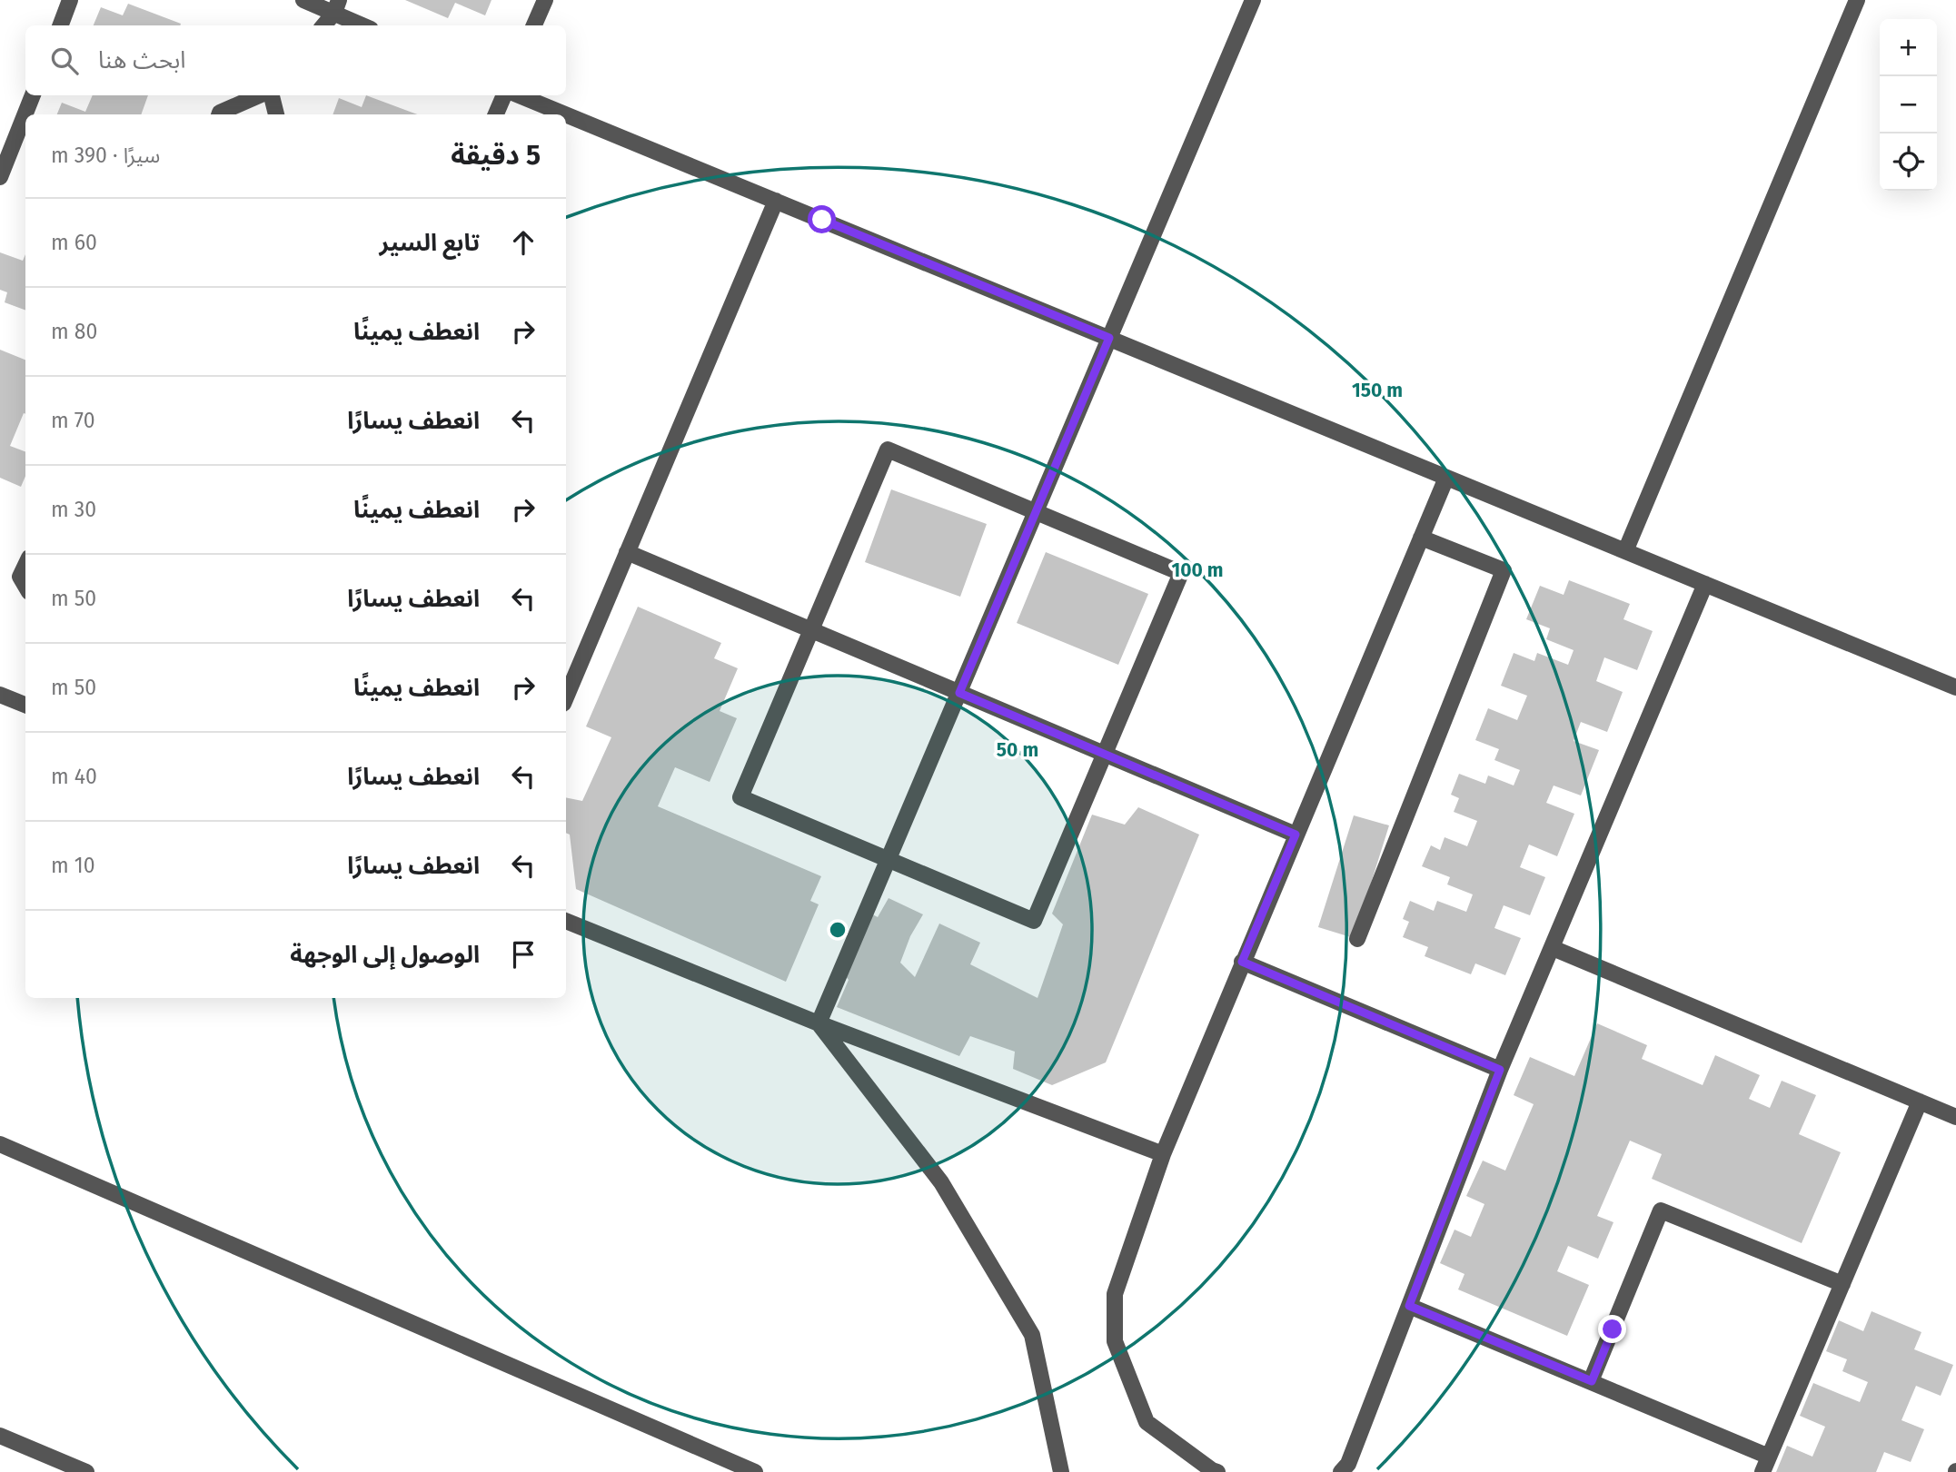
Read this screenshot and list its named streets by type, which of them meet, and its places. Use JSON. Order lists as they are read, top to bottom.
{
  "page": {
    "map_buttons": ["+", "−"],
    "search": "ابحث هنا",
    "heading": ["5 دقيقة", "سيرًا · 390 m"],
    "list": [
      ["تابع السير", "60 m"],
      ["انعطف يمينًا", "80 m"],
      ["انعطف يسارًا", "70 m"],
      ["انعطف يمينًا", "30 m"],
      ["انعطف يسارًا", "50 m"],
      ["انعطف يمينًا", "50 m"],
      ["انعطف يسارًا", "40 m"],
      ["انعطف يسارًا", "10 m"],
      "الوصول إلى الوجهة"
    ]
  },
  "rings": ["150 m", "100 m", "50 m"]
}
